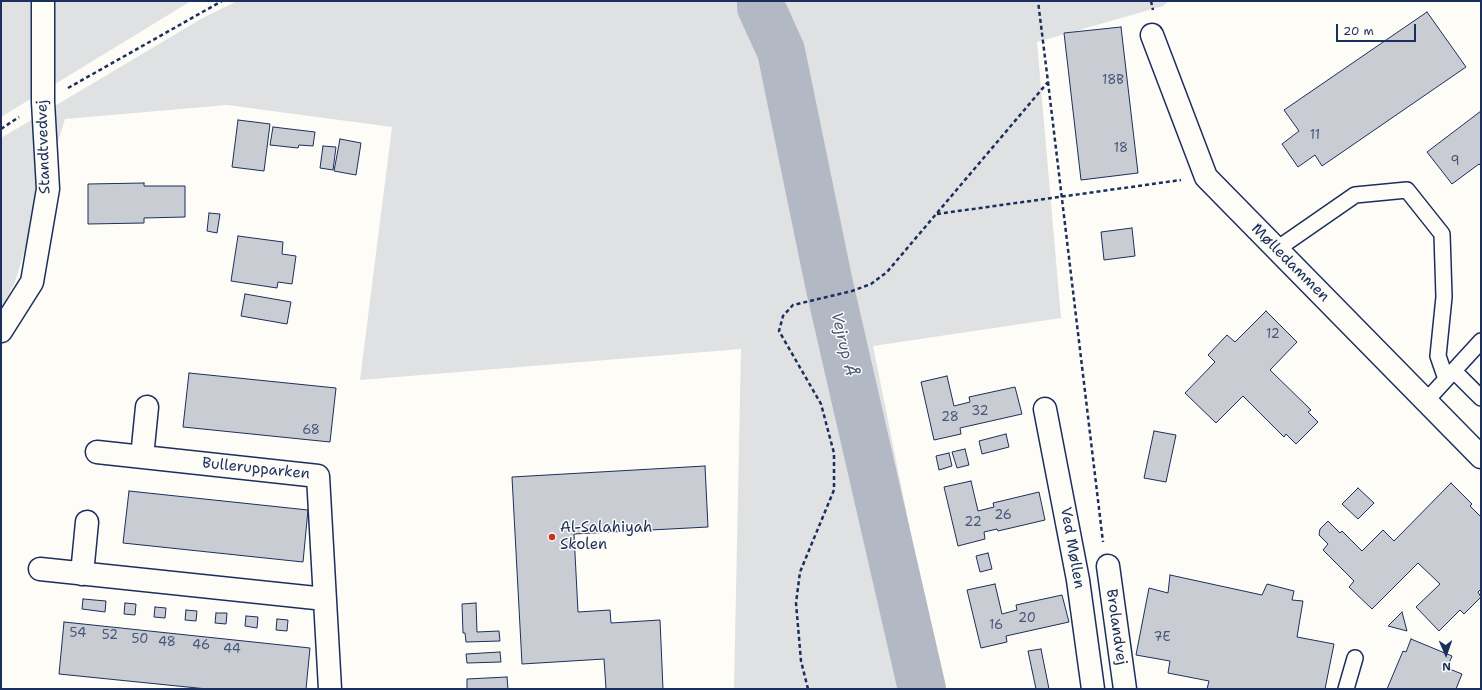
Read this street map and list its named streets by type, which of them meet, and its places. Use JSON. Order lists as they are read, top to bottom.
{
  "streets": {
    "street": [
      "Standtvedvej",
      "Mølledammen",
      "Bullerupparken",
      "Ved Møllen",
      "Brolandvej"
    ]
  },
  "water": ["Vejrup Å"],
  "places": ["Al-Salahiyah Skolen"],
  "house_numbers": [
    "18B",
    "11",
    "18",
    "9",
    "12",
    "32",
    "28",
    "68",
    "26",
    "22",
    "20",
    "16",
    "54",
    "52",
    "7E",
    "50",
    "48",
    "46",
    "44"
  ],
  "scale_bar": "20 m",
  "north": "bottom"
}
